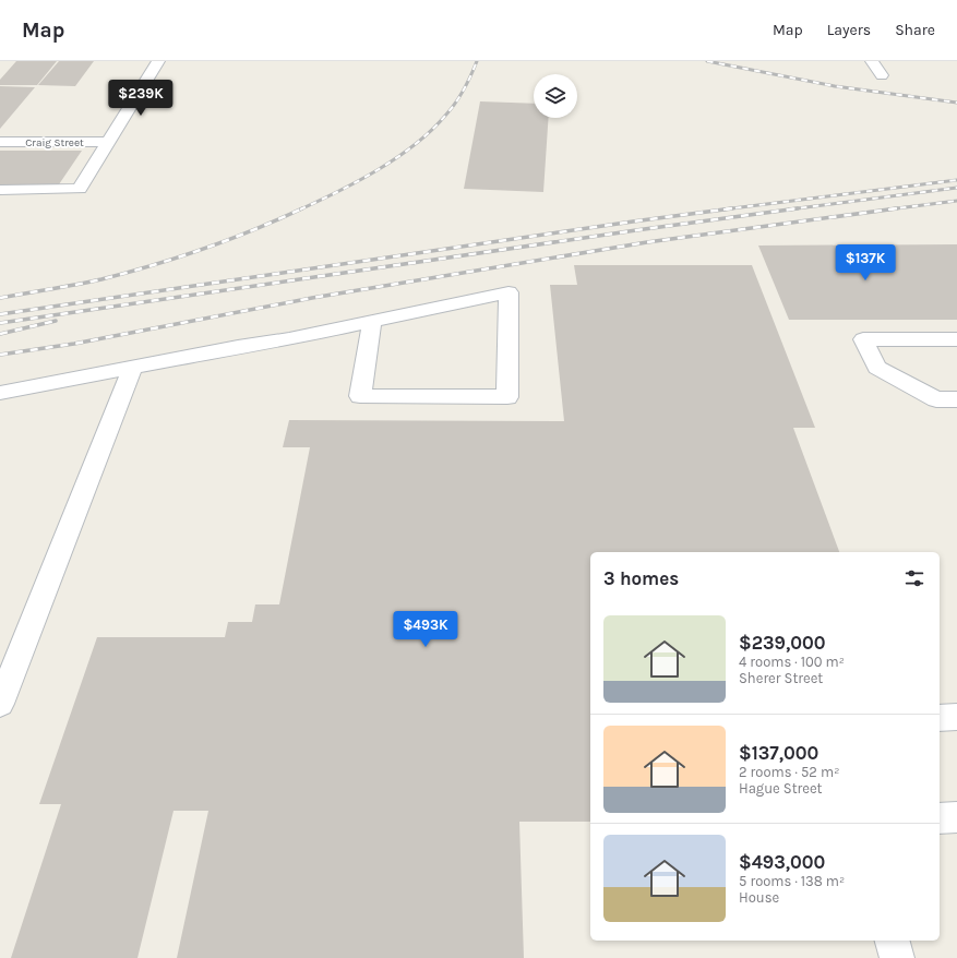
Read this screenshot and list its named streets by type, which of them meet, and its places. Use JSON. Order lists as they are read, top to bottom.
{
  "streets": {
    "street": ["Craig Street"]
  },
  "page": {
    "header": "Map",
    "nav": ["Map", "Layers", "Share"],
    "price": ["$239K", "$137K", "$493K"],
    "heading": "3 homes",
    "list": [
      {
        "name": "$239,000",
        "note": "4 rooms · 100 m² · Sherer Street"
      },
      {
        "name": "$137,000",
        "note": "2 rooms · 52 m² · Hague Street"
      },
      {
        "name": "$493,000",
        "note": "5 rooms · 138 m² · House"
      }
    ]
  }
}
